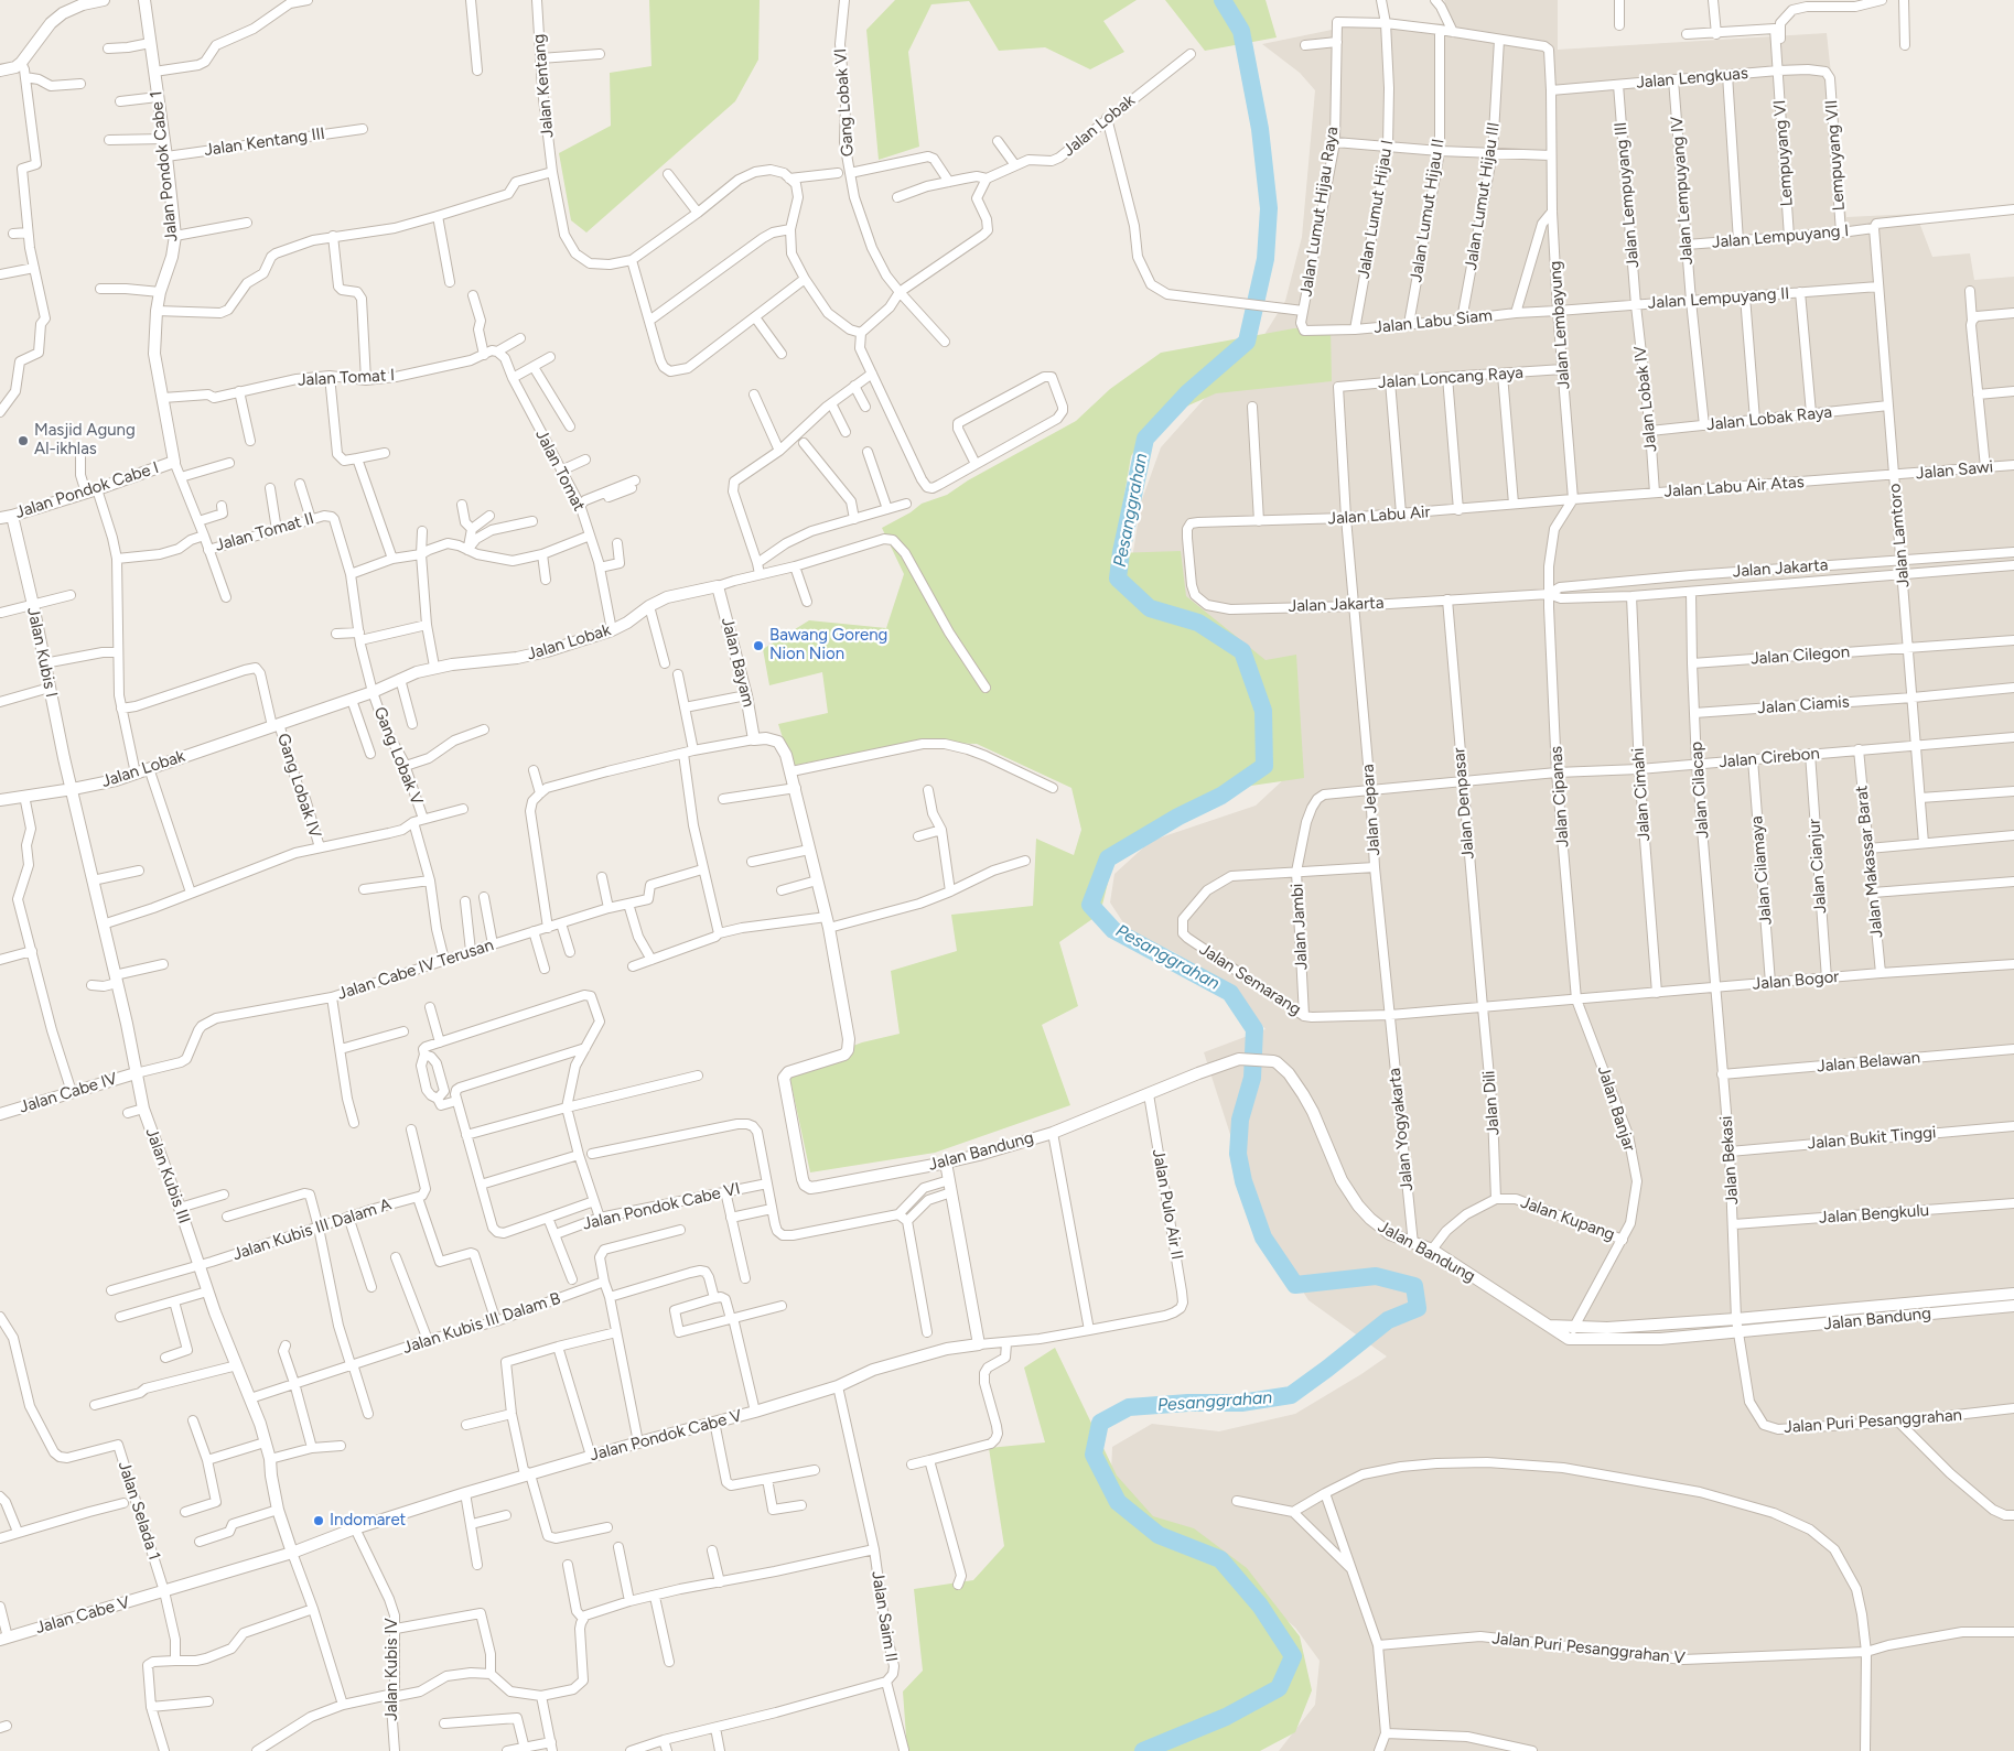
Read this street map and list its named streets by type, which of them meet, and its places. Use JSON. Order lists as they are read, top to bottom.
{
  "streets": {
    "street": [
      "Jalan Lengkuas",
      "Jalan Kentang",
      "Gang Lobak VI",
      "Jalan Lobak",
      "Jalan Kentang III",
      "Lempuyang VI",
      "Lempuyang VII",
      "Jalan Pondok Cabe 1",
      "Jalan Lempuyang IV",
      "Jalan Lempuyang III",
      "Jalan Lumut Hijau III",
      "Jalan Lumut Hijau I",
      "Jalan Lumut Hijau II",
      "Jalan Lumut Hijau Raya",
      "Jalan Lempuyang I",
      "Jalan Lempuyang II",
      "Jalan Labu Siam",
      "Jalan Lembayung",
      "Jalan Tomat I",
      "Jalan Loncang Raya",
      "Jalan Lobak IV",
      "Jalan Lobak Raya",
      "Jalan Tomat",
      "Jalan Sawi",
      "Jalan Labu Air Atas",
      "Jalan Pondok Cabe I",
      "Jalan Labu Air",
      "Jalan Tomat II",
      "Jalan Lamtoro",
      "Jalan Jakarta",
      "Jalan Kubis I",
      "Jalan Cilegon",
      "Jalan Bayam",
      "Jalan Ciamis",
      "Gang Lobak V",
      "Jalan Cirebon",
      "Gang Lobak IV",
      "Jalan Cilacap",
      "Jalan Cimahi",
      "Jalan Cipanas",
      "Jalan Denpasar",
      "Jalan Jepara",
      "Jalan Makassar Barat",
      "Jalan Cianjur",
      "Jalan Cilamaya",
      "Jalan Jambi",
      "Jalan Cabe IV Terusan",
      "Jalan Semarang",
      "Jalan Bogor",
      "Jalan Belawan",
      "Jalan Cabe IV",
      "Jalan Dili",
      "Jalan Banjar",
      "Jalan Yogyakarta",
      "Jalan Bukit Tinggi",
      "Jalan Bandung",
      "Jalan Bekasi",
      "Jalan Kubis III",
      "Jalan Pulo Air II",
      "Jalan Pondok Cabe VI",
      "Jalan Bengkulu",
      "Jalan Kupang",
      "Jalan Kubis III Dalam A",
      "Jalan Kubis III Dalam B",
      "Jalan Puri Pesanggrahan",
      "Jalan Pondok Cabe V",
      "Jalan Selada 1",
      "Jalan Cabe V",
      "Jalan Saim II",
      "Jalan Puri Pesanggrahan V",
      "Jalan Kubis IV"
    ]
  },
  "crossings": [
    ["Jalan Lengkuas", "Lempuyang VI"],
    ["Jalan Lengkuas", "Lempuyang VII"],
    ["Jalan Lengkuas", "Jalan Lempuyang IV"],
    ["Jalan Lengkuas", "Jalan Lempuyang III"],
    ["Jalan Lengkuas", "Jalan Lembayung"],
    ["Jalan Lobak", "Jalan Tomat"],
    ["Jalan Lobak", "Jalan Tomat II"],
    ["Jalan Lobak", "Jalan Kubis I"],
    ["Jalan Lobak", "Jalan Bayam"],
    ["Jalan Lobak", "Gang Lobak V"],
    ["Jalan Lobak", "Gang Lobak IV"],
    ["Jalan Lobak", "Jalan Kubis III"],
    ["Jalan Kentang III", "Jalan Pondok Cabe 1"],
    ["Lempuyang VI", "Jalan Lempuyang I"],
    ["Lempuyang VII", "Jalan Lempuyang I"],
    ["Jalan Pondok Cabe 1", "Jalan Tomat I"],
    ["Jalan Pondok Cabe 1", "Jalan Pondok Cabe I"],
    ["Jalan Pondok Cabe 1", "Jalan Tomat II"],
    ["Jalan Lempuyang IV", "Jalan Lempuyang I"],
    ["Jalan Lempuyang IV", "Jalan Lempuyang II"],
    ["Jalan Lempuyang IV", "Jalan Lobak Raya"],
    ["Jalan Lempuyang III", "Jalan Lempuyang II"],
    ["Jalan Lempuyang III", "Jalan Lobak IV"],
    ["Jalan Lumut Hijau III", "Jalan Labu Siam"],
    ["Jalan Lumut Hijau III", "Jalan Lembayung"],
    ["Jalan Lumut Hijau I", "Jalan Lumut Hijau Raya"],
    ["Jalan Lumut Hijau I", "Jalan Labu Siam"],
    ["Jalan Lumut Hijau II", "Jalan Labu Siam"],
    ["Jalan Lumut Hijau Raya", "Jalan Labu Siam"],
    ["Jalan Lempuyang I", "Jalan Lamtoro"],
    ["Jalan Lempuyang II", "Jalan Labu Siam"],
    ["Jalan Lempuyang II", "Jalan Lembayung"],
    ["Jalan Lempuyang II", "Jalan Lobak IV"],
    ["Jalan Lempuyang II", "Jalan Lamtoro"],
    ["Jalan Labu Siam", "Jalan Lembayung"],
    ["Jalan Lembayung", "Jalan Loncang Raya"],
    ["Jalan Lembayung", "Jalan Labu Air Atas"],
    ["Jalan Lembayung", "Jalan Labu Air"],
    ["Jalan Tomat I", "Jalan Tomat"],
    ["Jalan Loncang Raya", "Jalan Jepara"],
    ["Jalan Lobak IV", "Jalan Lobak Raya"],
    ["Jalan Lobak IV", "Jalan Labu Air Atas"],
    ["Jalan Lobak Raya", "Jalan Lamtoro"],
    ["Jalan Sawi", "Jalan Labu Air Atas"],
    ["Jalan Sawi", "Jalan Lamtoro"],
    ["Jalan Labu Air Atas", "Jalan Labu Air"],
    ["Jalan Labu Air Atas", "Jalan Lamtoro"],
    ["Jalan Pondok Cabe I", "Jalan Tomat II"],
    ["Jalan Pondok Cabe I", "Jalan Kubis I"],
    ["Jalan Labu Air", "Jalan Jakarta"],
    ["Jalan Labu Air", "Jalan Jepara"],
    ["Jalan Tomat II", "Gang Lobak V"],
    ["Jalan Lamtoro", "Jalan Jakarta"],
    ["Jalan Lamtoro", "Jalan Cilegon"],
    ["Jalan Lamtoro", "Jalan Ciamis"],
    ["Jalan Lamtoro", "Jalan Cirebon"],
    ["Jalan Jakarta", "Jalan Cilacap"],
    ["Jalan Jakarta", "Jalan Cimahi"],
    ["Jalan Jakarta", "Jalan Cipanas"],
    ["Jalan Jakarta", "Jalan Denpasar"],
    ["Jalan Jakarta", "Jalan Jepara"],
    ["Jalan Kubis I", "Jalan Kubis III"],
    ["Jalan Cilegon", "Jalan Cilacap"],
    ["Jalan Bayam", "Jalan Bandung"],
    ["Jalan Ciamis", "Jalan Cilacap"],
    ["Jalan Cirebon", "Jalan Cilacap"],
    ["Jalan Cirebon", "Jalan Cimahi"],
    ["Jalan Cirebon", "Jalan Cipanas"],
    ["Jalan Cirebon", "Jalan Denpasar"],
    ["Jalan Cirebon", "Jalan Jepara"],
    ["Jalan Cirebon", "Jalan Makassar Barat"],
    ["Jalan Cirebon", "Jalan Cianjur"],
    ["Jalan Cirebon", "Jalan Cilamaya"],
    ["Jalan Cirebon", "Jalan Jambi"],
    ["Jalan Cilacap", "Jalan Bogor"],
    ["Jalan Cilacap", "Jalan Bekasi"],
    ["Jalan Cimahi", "Jalan Bogor"],
    ["Jalan Cipanas", "Jalan Semarang"],
    ["Jalan Cipanas", "Jalan Bogor"],
    ["Jalan Cipanas", "Jalan Banjar"],
    ["Jalan Denpasar", "Jalan Semarang"],
    ["Jalan Denpasar", "Jalan Dili"],
    ["Jalan Jepara", "Jalan Jambi"],
    ["Jalan Jepara", "Jalan Semarang"],
    ["Jalan Jepara", "Jalan Yogyakarta"],
    ["Jalan Makassar Barat", "Jalan Bogor"],
    ["Jalan Cianjur", "Jalan Bogor"],
    ["Jalan Cilamaya", "Jalan Bogor"],
    ["Jalan Jambi", "Jalan Semarang"],
    ["Jalan Cabe IV Terusan", "Jalan Cabe IV"],
    ["Jalan Cabe IV Terusan", "Jalan Kubis III"],
    ["Jalan Semarang", "Jalan Bogor"],
    ["Jalan Semarang", "Jalan Dili"],
    ["Jalan Semarang", "Jalan Banjar"],
    ["Jalan Semarang", "Jalan Yogyakarta"],
    ["Jalan Bogor", "Jalan Banjar"],
    ["Jalan Bogor", "Jalan Bekasi"],
    ["Jalan Belawan", "Jalan Bekasi"],
    ["Jalan Cabe IV", "Jalan Kubis III"],
    ["Jalan Dili", "Jalan Kupang"],
    ["Jalan Banjar", "Jalan Bandung"],
    ["Jalan Banjar", "Jalan Kupang"],
    ["Jalan Yogyakarta", "Jalan Bandung"],
    ["Jalan Bukit Tinggi", "Jalan Bekasi"],
    ["Jalan Bandung", "Jalan Bekasi"],
    ["Jalan Bandung", "Jalan Pulo Air II"],
    ["Jalan Bandung", "Jalan Kupang"],
    ["Jalan Bandung", "Jalan Puri Pesanggrahan"],
    ["Jalan Bekasi", "Jalan Bengkulu"],
    ["Jalan Bekasi", "Jalan Puri Pesanggrahan"],
    ["Jalan Kubis III", "Jalan Kubis III Dalam A"],
    ["Jalan Kubis III", "Jalan Kubis III Dalam B"],
    ["Jalan Kubis III", "Jalan Pondok Cabe V"],
    ["Jalan Pulo Air II", "Jalan Pondok Cabe V"],
    ["Jalan Pondok Cabe V", "Jalan Selada 1"],
    ["Jalan Pondok Cabe V", "Jalan Cabe V"],
    ["Jalan Pondok Cabe V", "Jalan Saim II"],
    ["Jalan Pondok Cabe V", "Jalan Kubis IV"],
    ["Jalan Selada 1", "Jalan Cabe V"]
  ],
  "water": ["Pesanggrahan"],
  "places": ["Masjid Agung Al-ikhlas", "Bawang Goreng Nion Nion", "Indomaret"]
}
